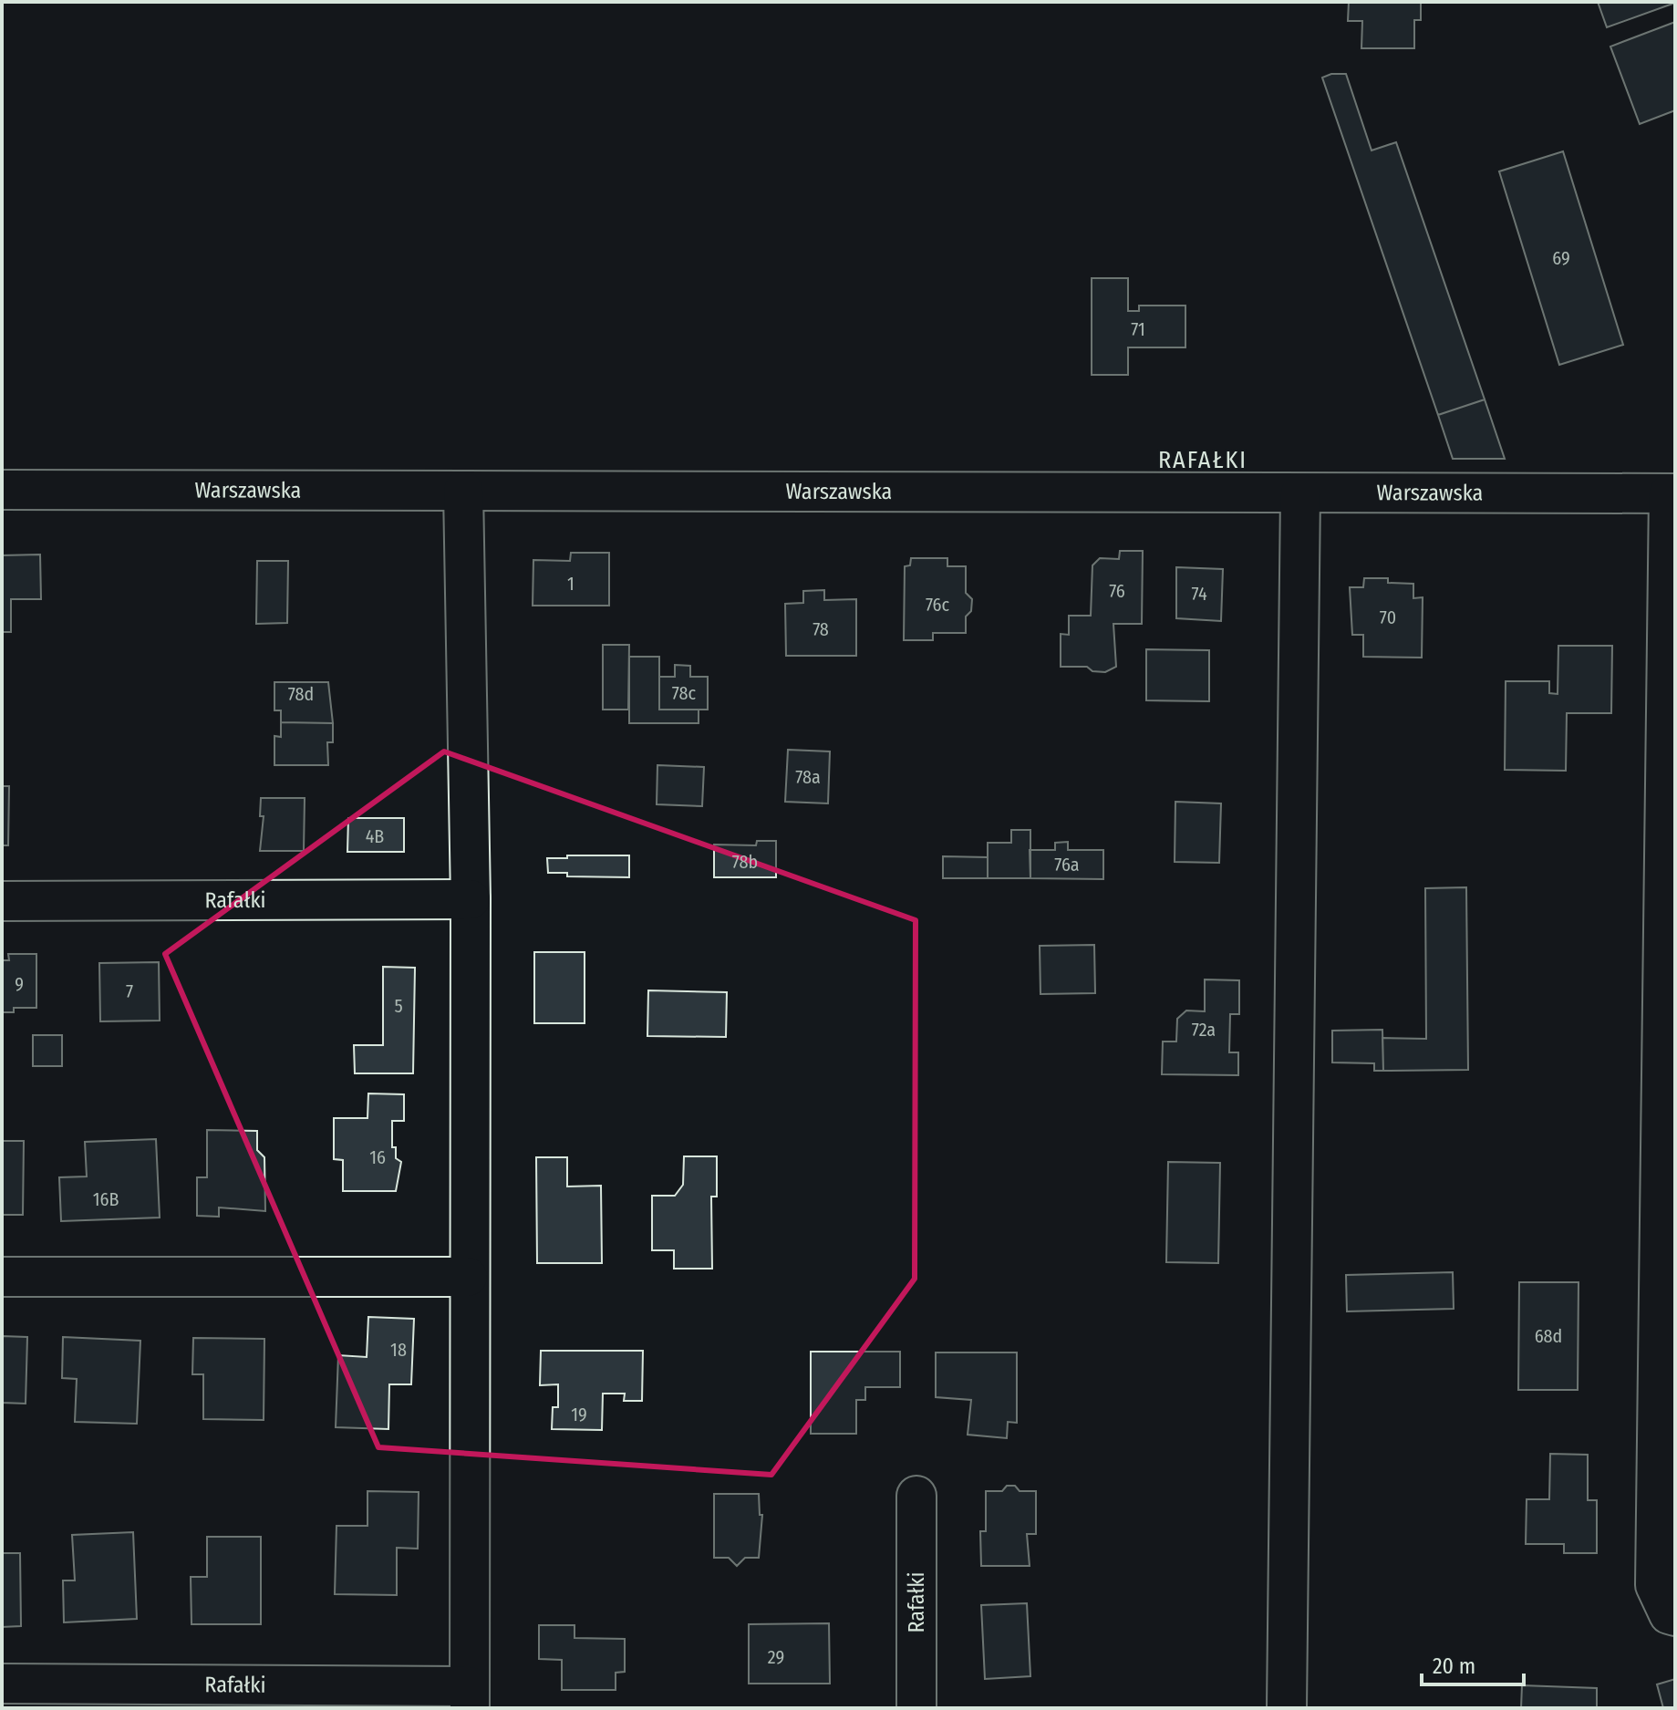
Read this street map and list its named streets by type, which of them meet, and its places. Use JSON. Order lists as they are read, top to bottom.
{
  "streets": {
    "street": ["Warszawska", "Rafałki"]
  },
  "crossings": [
    ["Warszawska", "Rafałki"]
  ],
  "districts": ["RAFAŁKI"],
  "house_numbers": [
    "69",
    "71",
    "1",
    "76",
    "74",
    "76c",
    "70",
    "78",
    "78c",
    "78d",
    "78a",
    "4B",
    "78b",
    "76a",
    "9",
    "7",
    "5",
    "72a",
    "16",
    "16B",
    "68d",
    "18",
    "19",
    "29"
  ],
  "scale_bar": "20 m"
}
